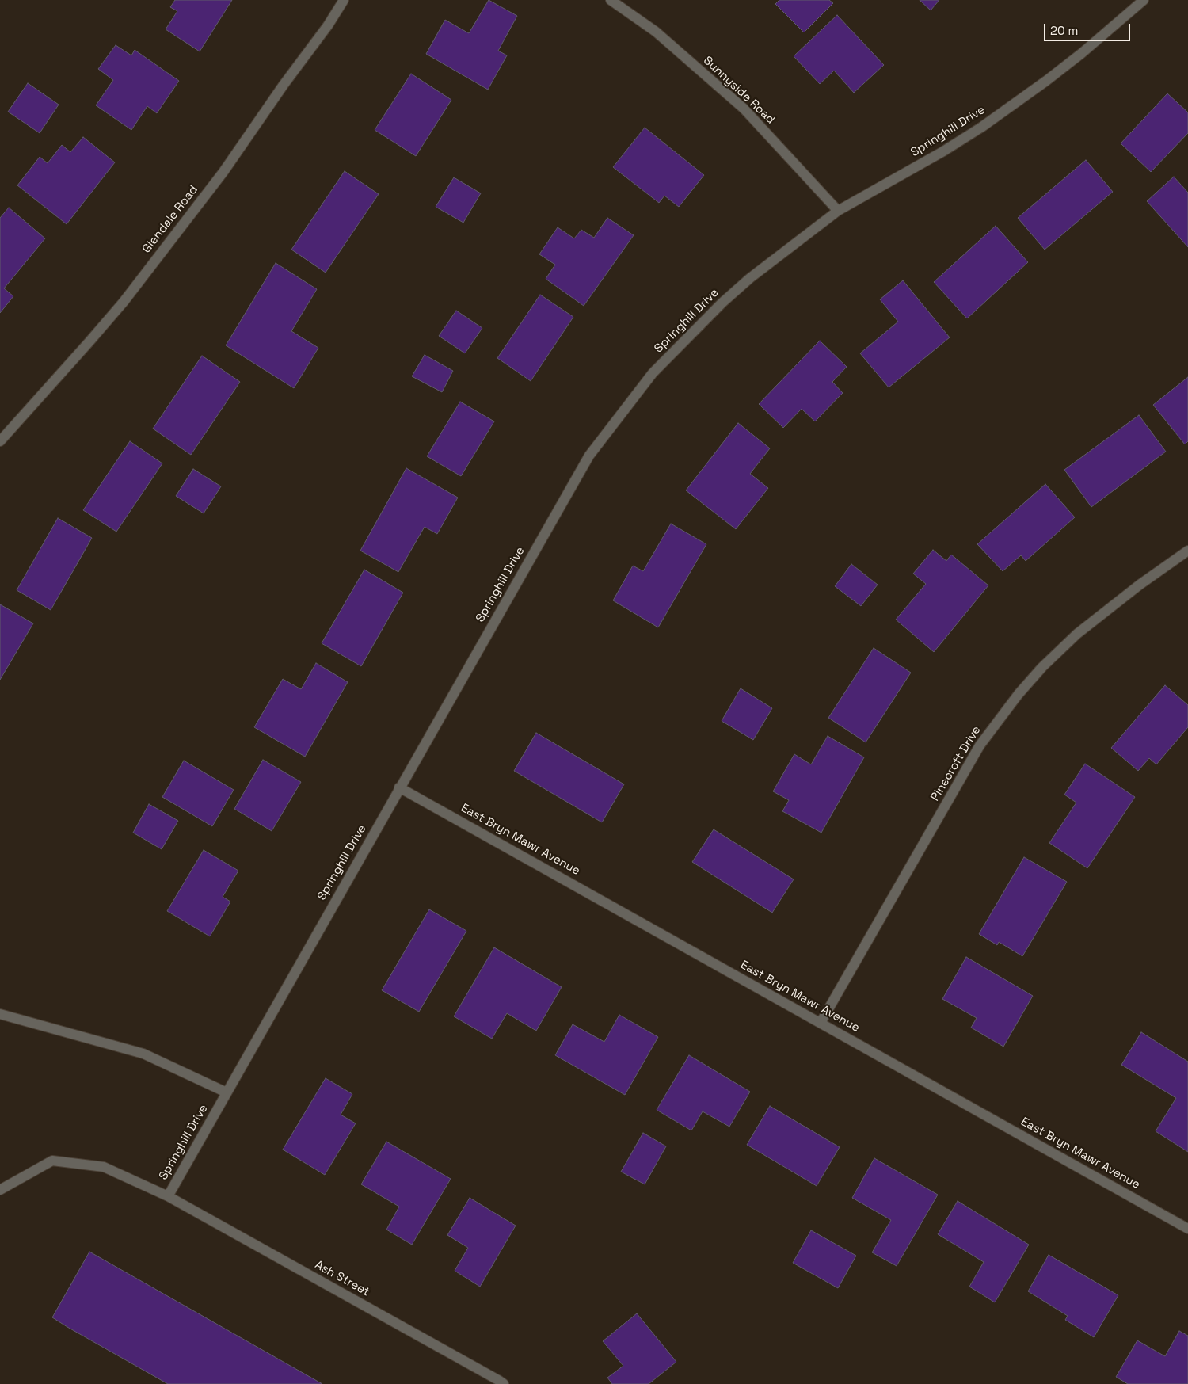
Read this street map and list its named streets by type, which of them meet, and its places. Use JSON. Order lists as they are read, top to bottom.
{
  "streets": {
    "street": [
      "Sunnyside Road",
      "Springhill Drive",
      "Glendale Road",
      "Pinecroft Drive",
      "East Bryn Mawr Avenue",
      "Ash Street"
    ]
  },
  "crossings": [
    ["Sunnyside Road", "Springhill Drive"],
    ["Springhill Drive", "East Bryn Mawr Avenue"],
    ["Springhill Drive", "Ash Street"],
    ["Pinecroft Drive", "East Bryn Mawr Avenue"]
  ],
  "scale_bar": "20 m"
}
